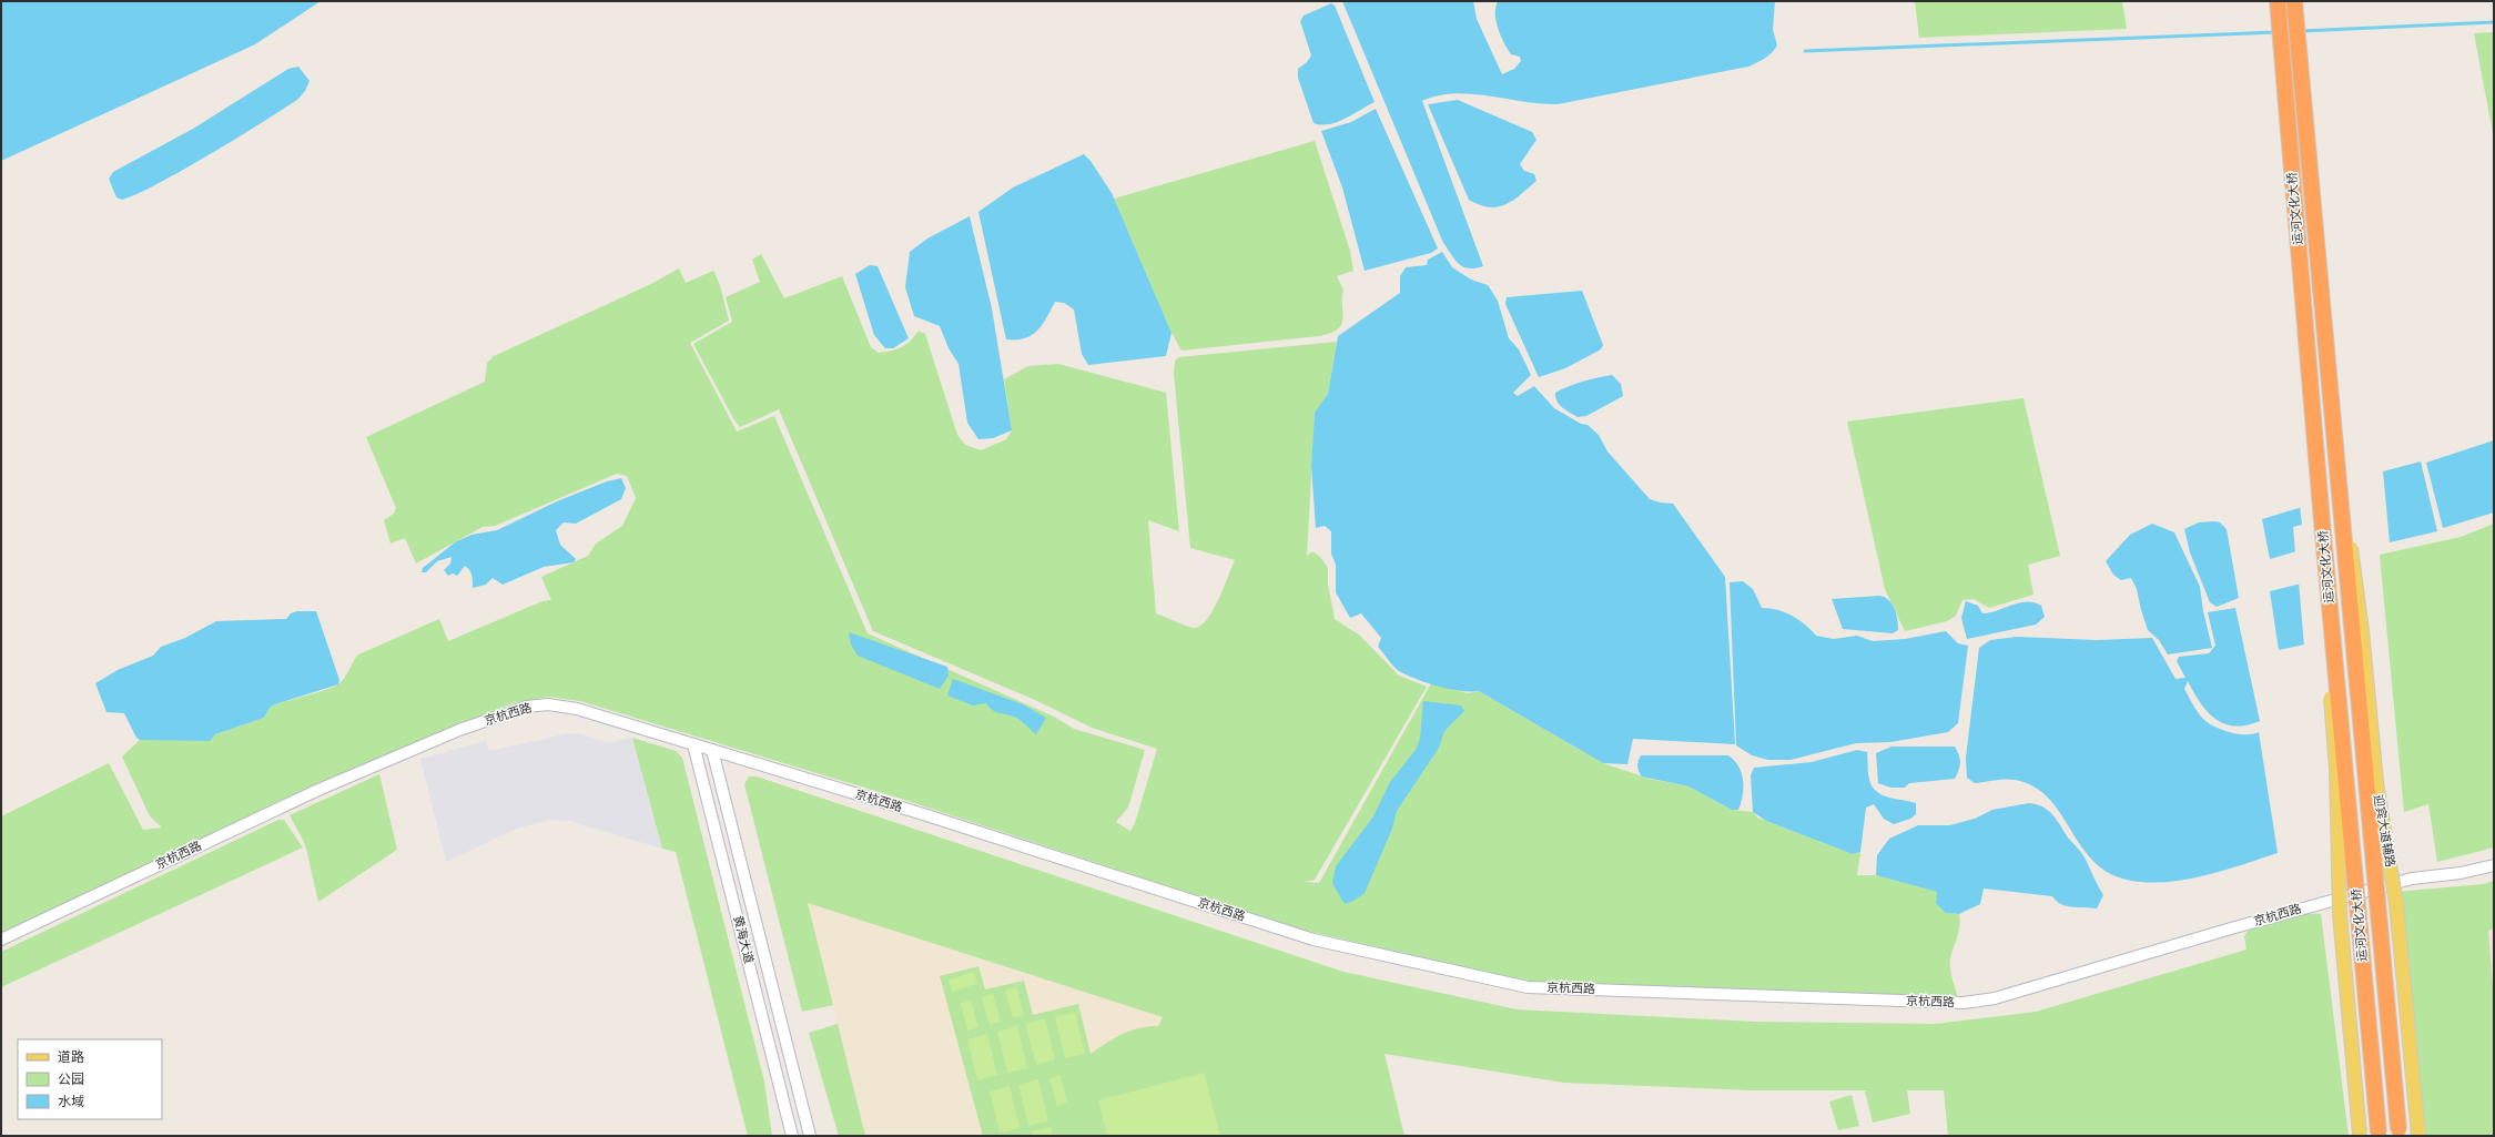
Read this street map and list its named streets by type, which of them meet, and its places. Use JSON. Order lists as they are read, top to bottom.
{
  "streets": {
    "highway": ["运河文化大桥"],
    "main road": ["京杭西路", "迎宾大道辅路", "黄海大道"]
  },
  "crossings": [
    ["运河文化大桥", "迎宾大道辅路"],
    ["京杭西路", "黄海大道"]
  ],
  "legend": ["道路", "公园", "水域"]
}
